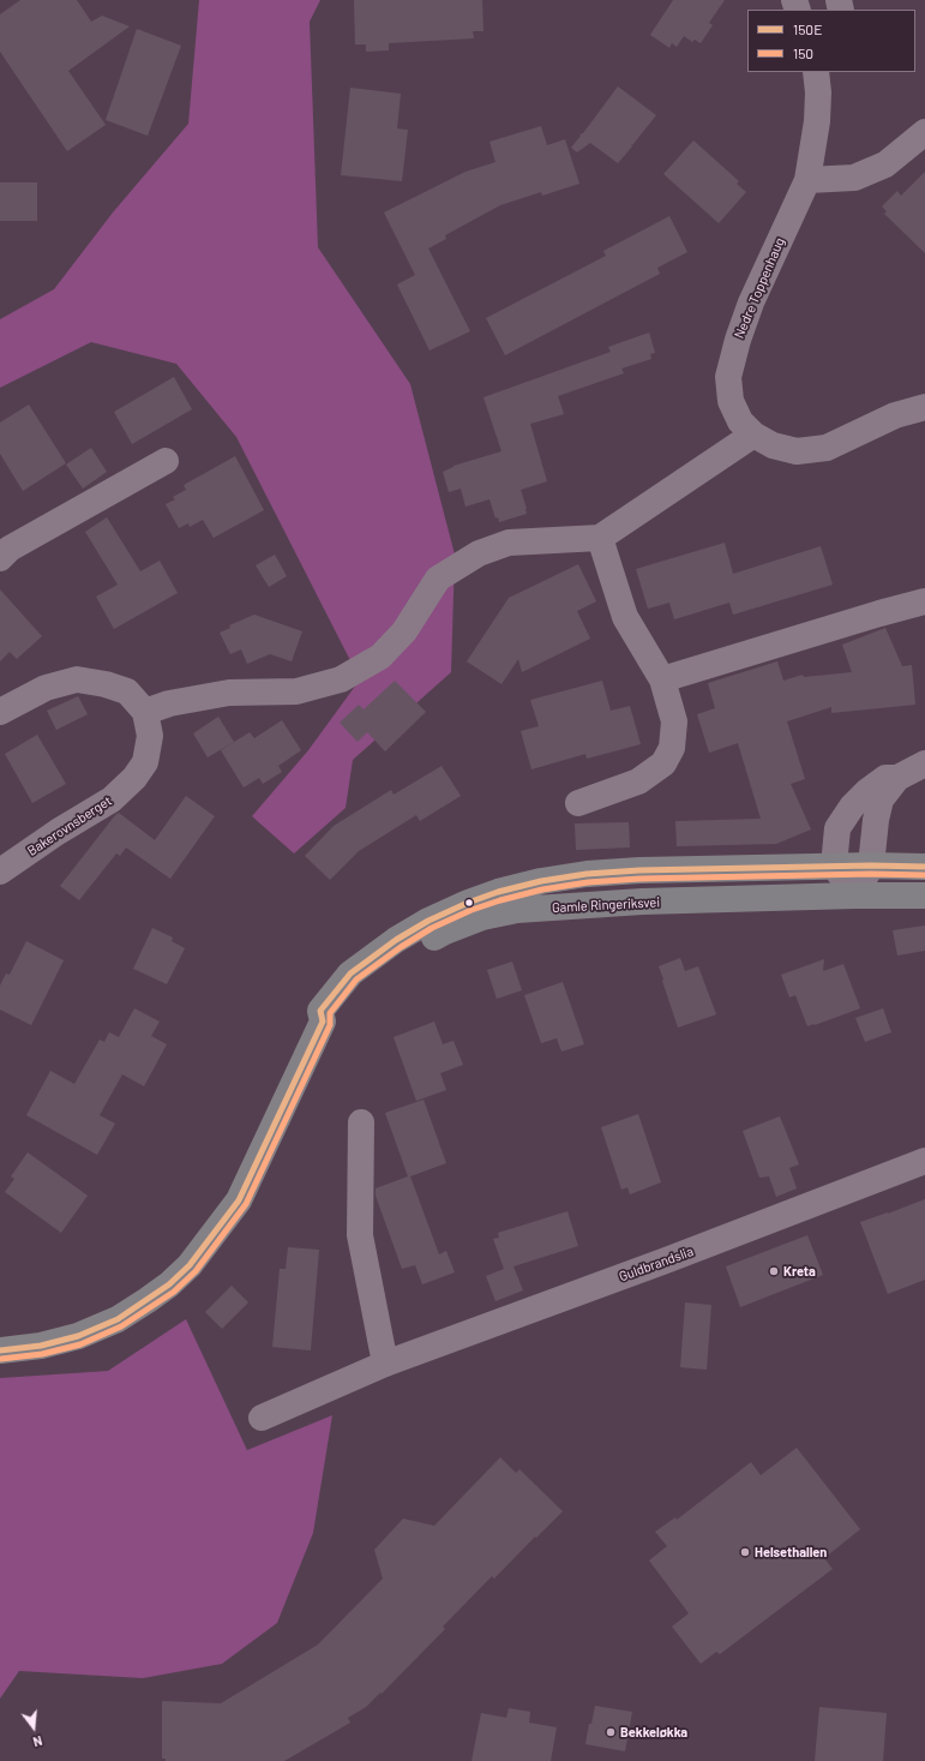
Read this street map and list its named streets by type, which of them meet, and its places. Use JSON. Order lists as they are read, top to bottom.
{
  "streets": {
    "main road": ["Gamle Ringeriksvei"],
    "street": ["Nedre Toppenhaug", "Bakerovnsberget", "Guldbrandslia"]
  },
  "places": ["Kreta", "Helsethallen", "Bekkeløkka"],
  "lines": ["transit line 150E", "transit line 150"],
  "legend": ["150E", "150"],
  "north": "bottom"
}
